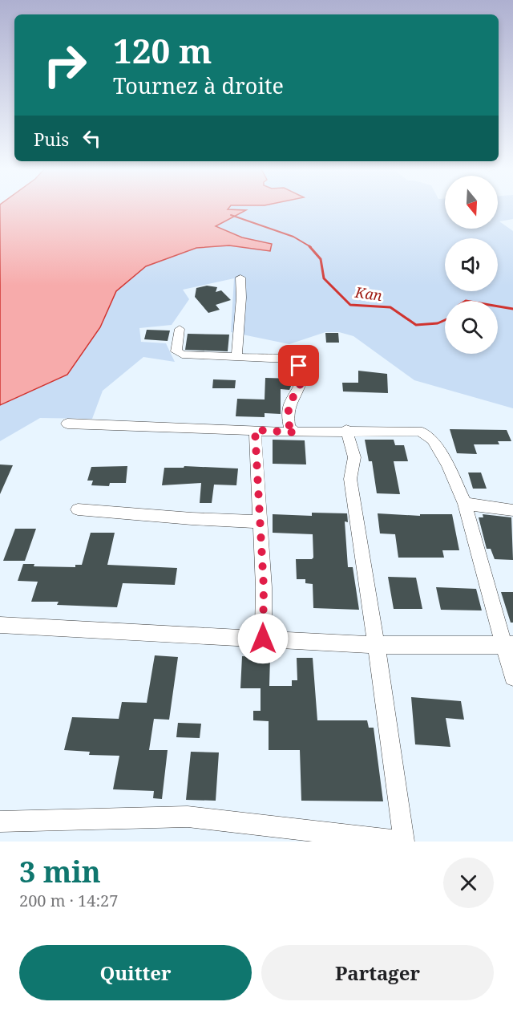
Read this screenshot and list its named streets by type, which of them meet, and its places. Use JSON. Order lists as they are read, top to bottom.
{
  "water": ["Kan"],
  "north": "bottom",
  "page": {
    "turn": ["120 m", "Tournez à droite"],
    "then": "Puis",
    "heading": ["3 min", "200 m · 14:27"],
    "buttons": ["Quitter", "Partager"]
  }
}
